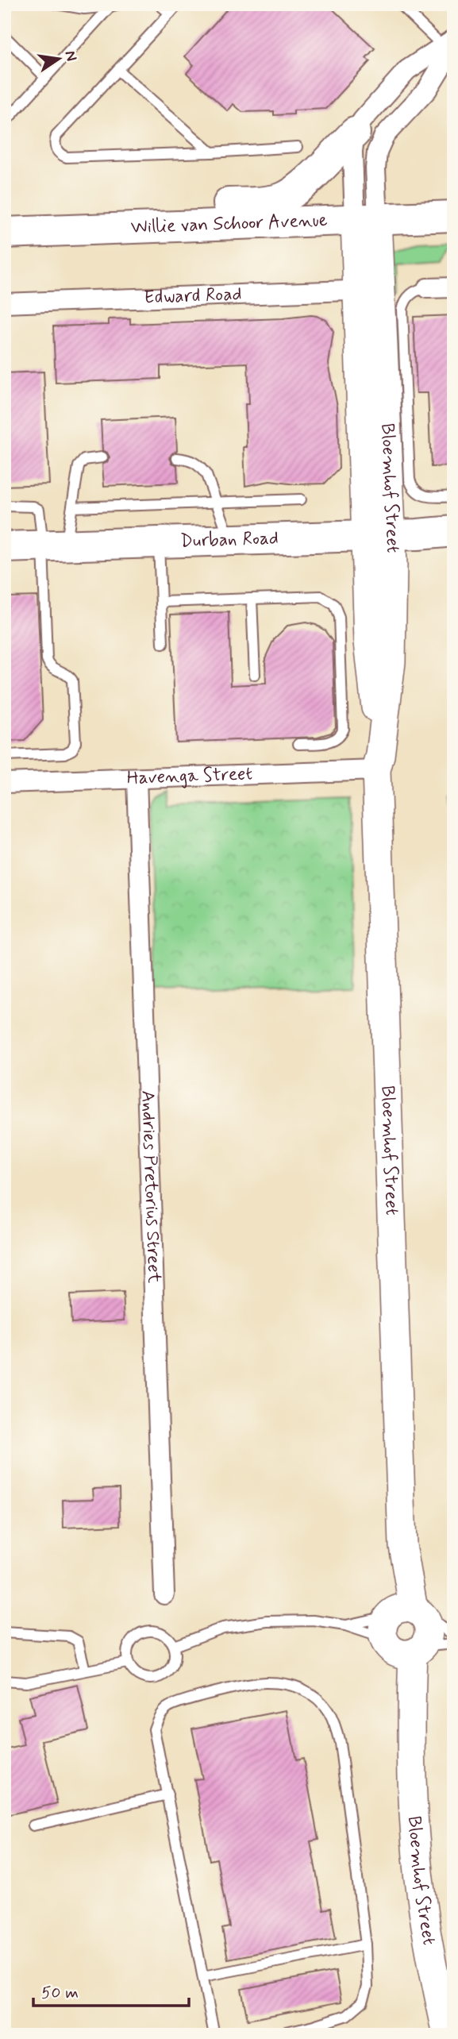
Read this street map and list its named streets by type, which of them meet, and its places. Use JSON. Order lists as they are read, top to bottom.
{
  "streets": {
    "main road": ["Willie van Schoor Avenue", "Durban Road"],
    "street": [
      "Edward Road",
      "Bloemhof Street",
      "Havenga Street",
      "Andries Pretorius Street"
    ]
  },
  "crossings": [
    ["Willie van Schoor Avenue", "Bloemhof Street"],
    ["Edward Road", "Bloemhof Street"],
    ["Bloemhof Street", "Durban Road"],
    ["Bloemhof Street", "Havenga Street"],
    ["Havenga Street", "Andries Pretorius Street"]
  ],
  "scale_bar": "50 m",
  "north": "right"
}
